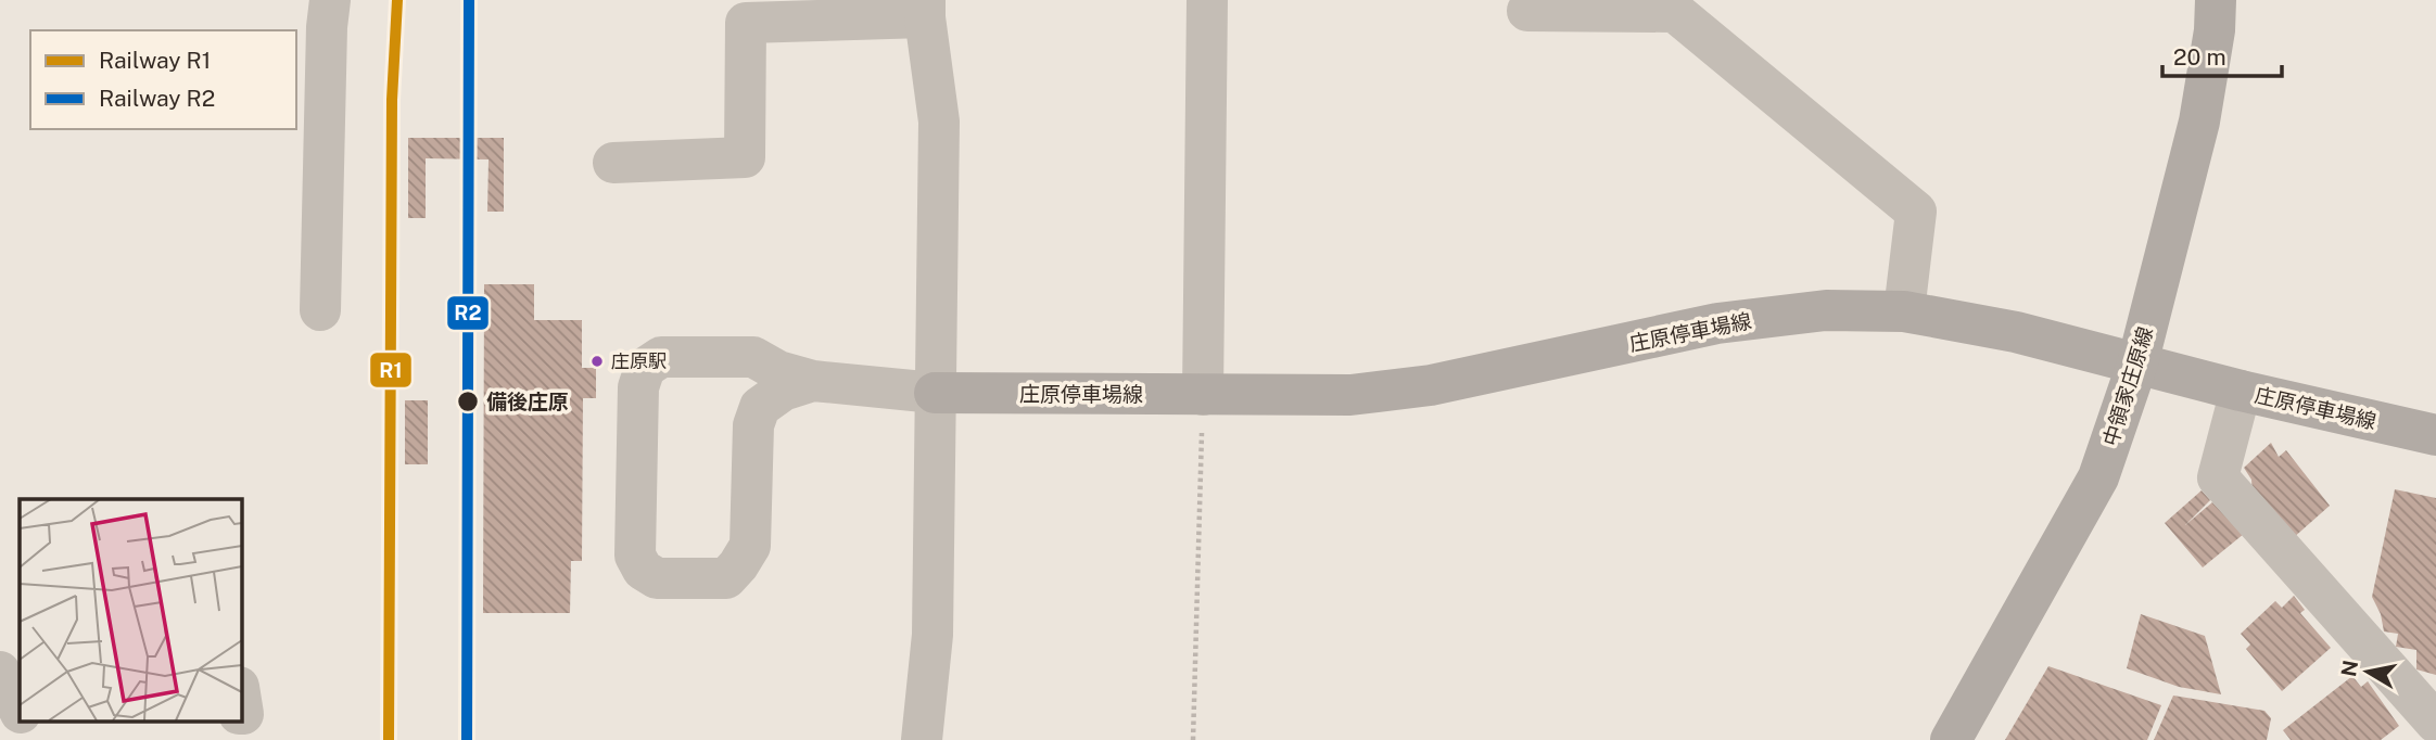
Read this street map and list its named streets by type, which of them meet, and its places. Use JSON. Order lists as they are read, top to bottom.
{
  "streets": {
    "main road": ["庄原停車場線", "中領家庄原線"]
  },
  "crossings": [
    ["庄原停車場線", "中領家庄原線"]
  ],
  "places": ["庄原駅", "備後庄原"],
  "lines": ["rail line R1", "rail line R2"],
  "legend": ["Railway R1", "Railway R2"],
  "scale_bar": "20 m",
  "north": "left"
}
